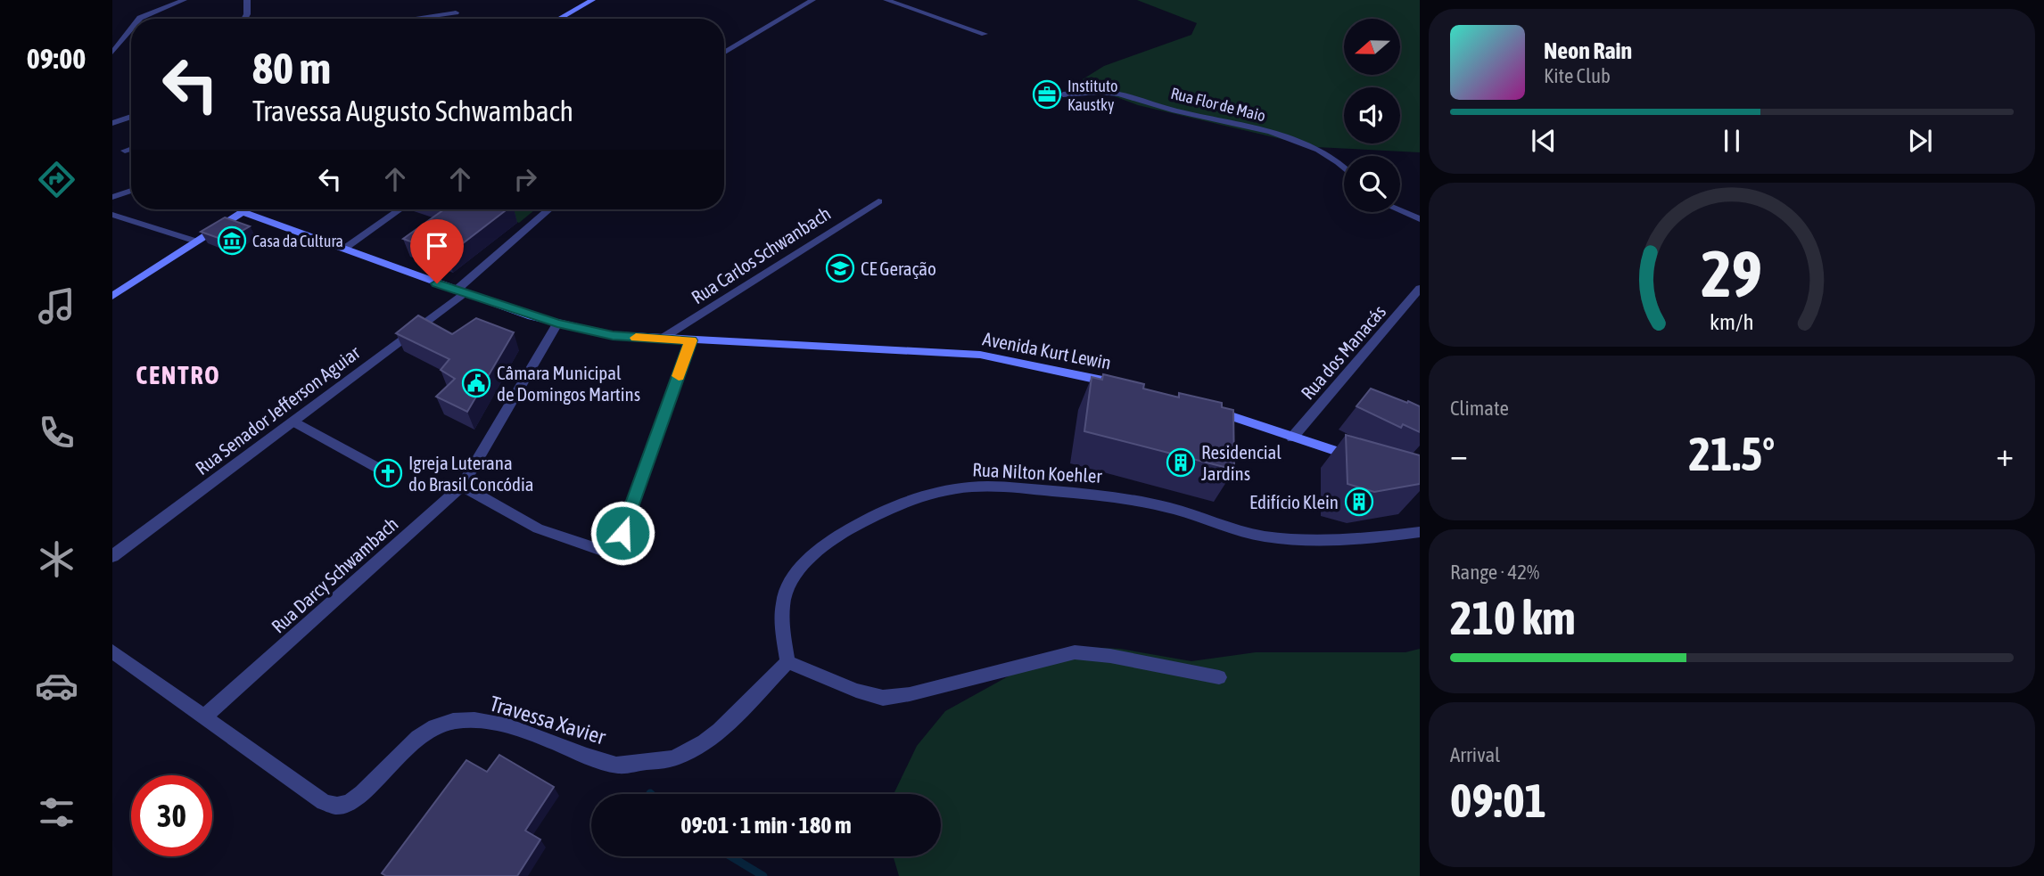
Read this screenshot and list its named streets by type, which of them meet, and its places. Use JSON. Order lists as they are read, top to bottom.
{
  "streets": {
    "main road": ["Avenida Kurt Lewin"],
    "street": [
      "Rua Flor de Maio",
      "Rua Carlos Schwanbach",
      "Rua dos Manacás",
      "Rua Senador Jefferson Aguiar",
      "Rua Nilton Koehler",
      "Rua Darcy Schwambach",
      "Travessa Xavier"
    ]
  },
  "crossings": [
    ["Rua Carlos Schwanbach", "Avenida Kurt Lewin"],
    ["Avenida Kurt Lewin", "Rua Senador Jefferson Aguiar"],
    ["Avenida Kurt Lewin", "Rua Darcy Schwambach"],
    ["Rua Nilton Koehler", "Travessa Xavier"],
    ["Rua Darcy Schwambach", "Travessa Xavier"]
  ],
  "districts": ["CENTRO"],
  "places": {
    "office": ["Instituto Kaustky"],
    "museum": ["Casa da Cultura"],
    "school or university": ["CE Geração"],
    "public building": ["Câmara Municipal de Domingos Martins"],
    "building": ["Residencial Jardins", "Edifício Klein"],
    "church": ["Igreja Luterana do Brasil Concódia"]
  },
  "north": "left",
  "page": {
    "tabs": "09:00",
    "turn": ["80 m", "Travessa Augusto Schwambach"],
    "song": ["Neon Rain", "Kite Club"],
    "tile": [
      "Climate",
      ["Range · 42%", "210 km"],
      ["Arrival", "09:01"]
    ],
    "heat": ["−", "21.5°", "+"],
    "limit": "30",
    "trip": "09:01 · 1 min · 180 m",
    "gauge": ["29", "km/h"]
  }
}
